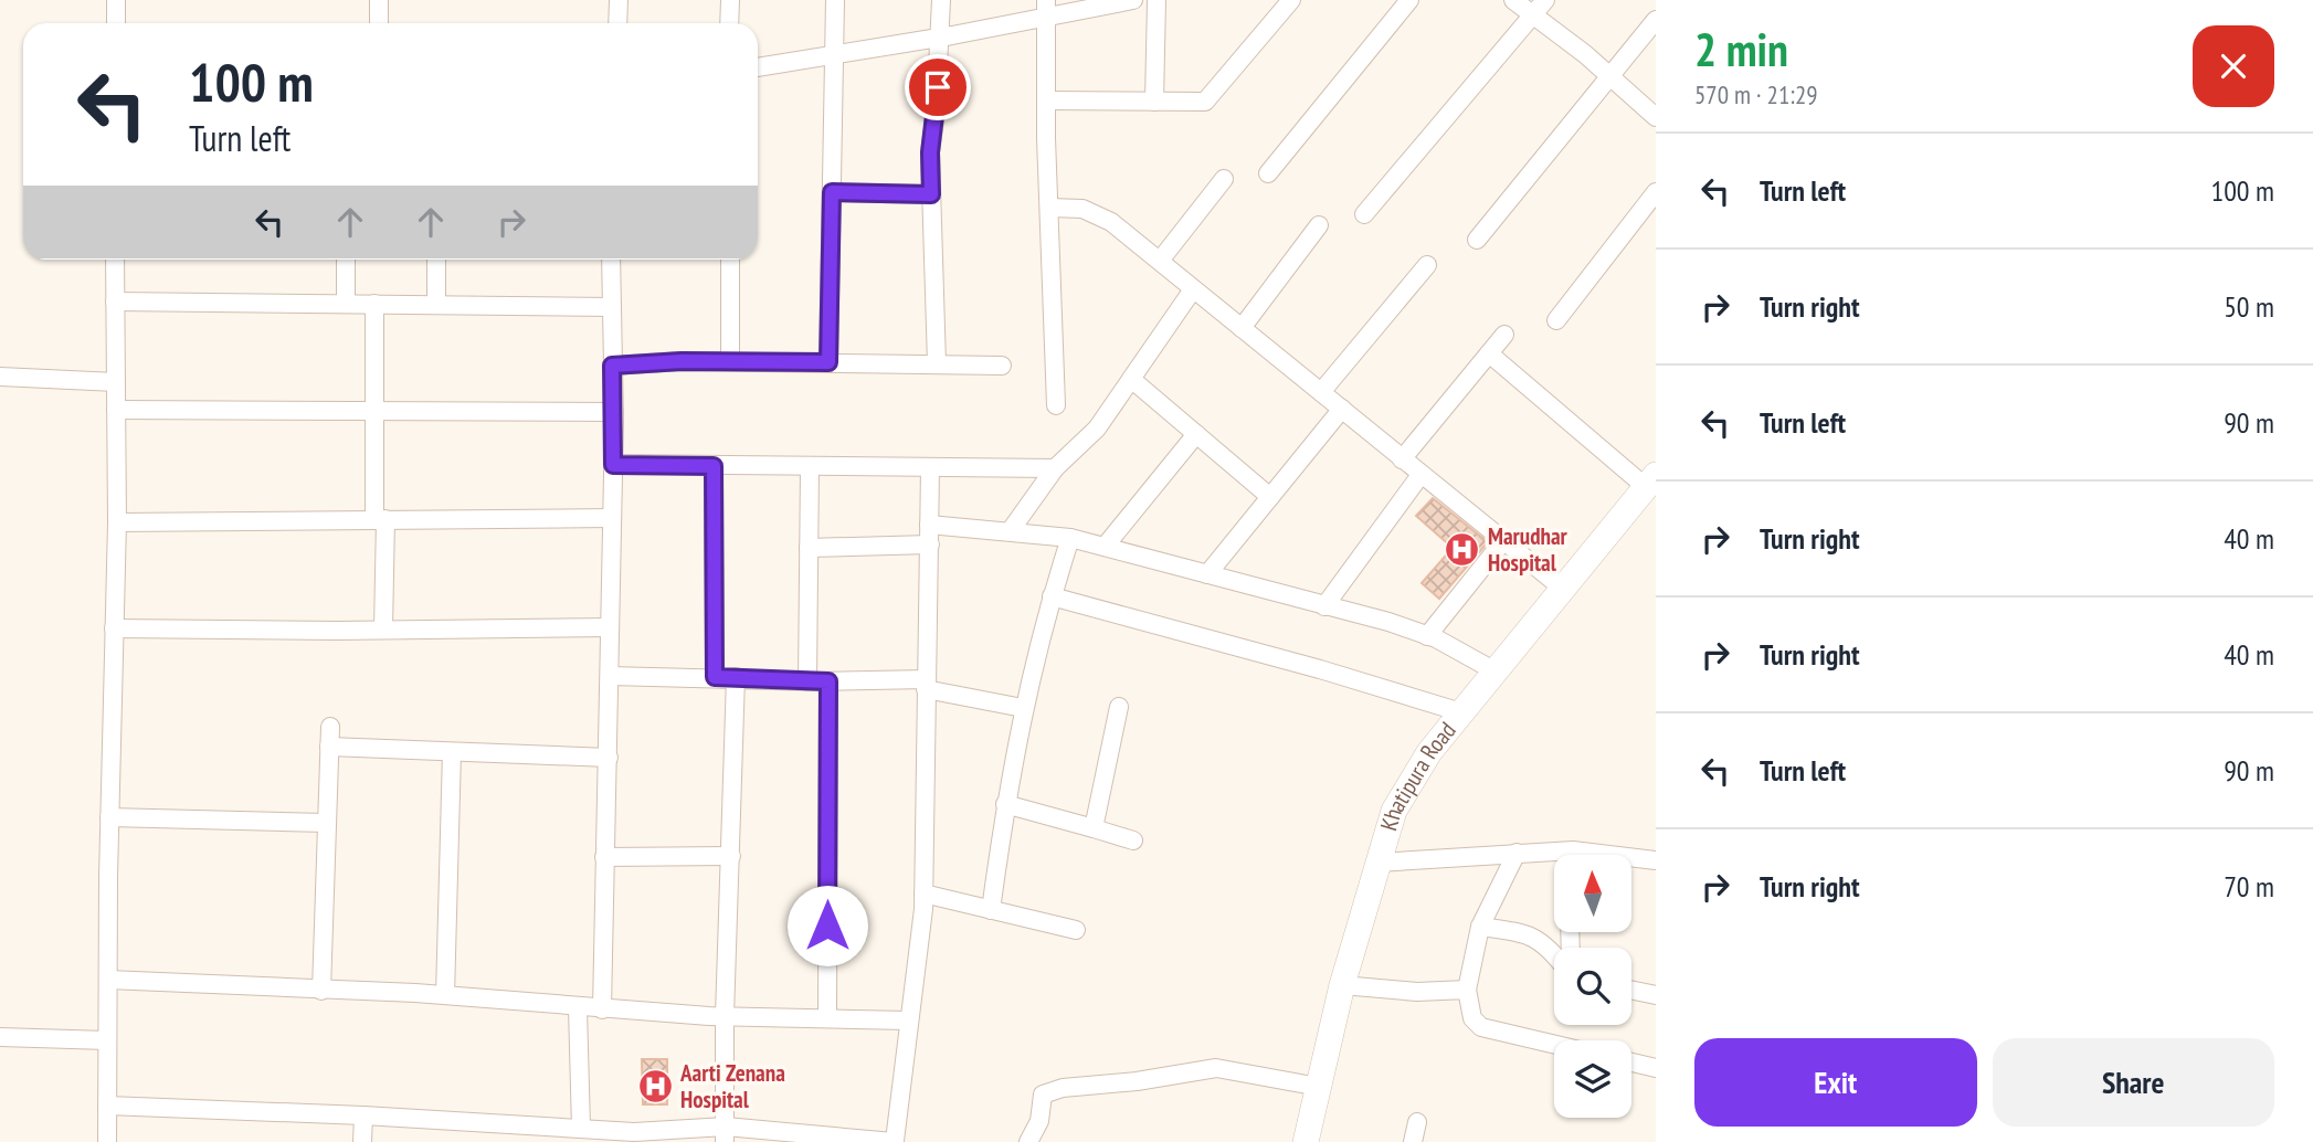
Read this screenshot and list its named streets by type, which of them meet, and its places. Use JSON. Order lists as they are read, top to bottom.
{
  "streets": {
    "main road": ["Khatipura Road"]
  },
  "places": {
    "hospital": ["Marudhar Hospital", "Aarti Zenana Hospital"]
  },
  "north": "top",
  "page": {
    "heading": ["2 min", "570 m · 21:29"],
    "turn": ["100 m", "Turn left"],
    "list": [
      {
        "name": "Turn left",
        "value": "100 m"
      },
      {
        "name": "Turn right",
        "value": "50 m"
      },
      {
        "name": "Turn left",
        "value": "90 m"
      },
      {
        "name": "Turn right",
        "value": "40 m"
      },
      {
        "name": "Turn right",
        "value": "40 m"
      },
      {
        "name": "Turn left",
        "value": "90 m"
      },
      {
        "name": "Turn right",
        "value": "70 m"
      }
    ],
    "buttons": ["Exit", "Share"]
  }
}
